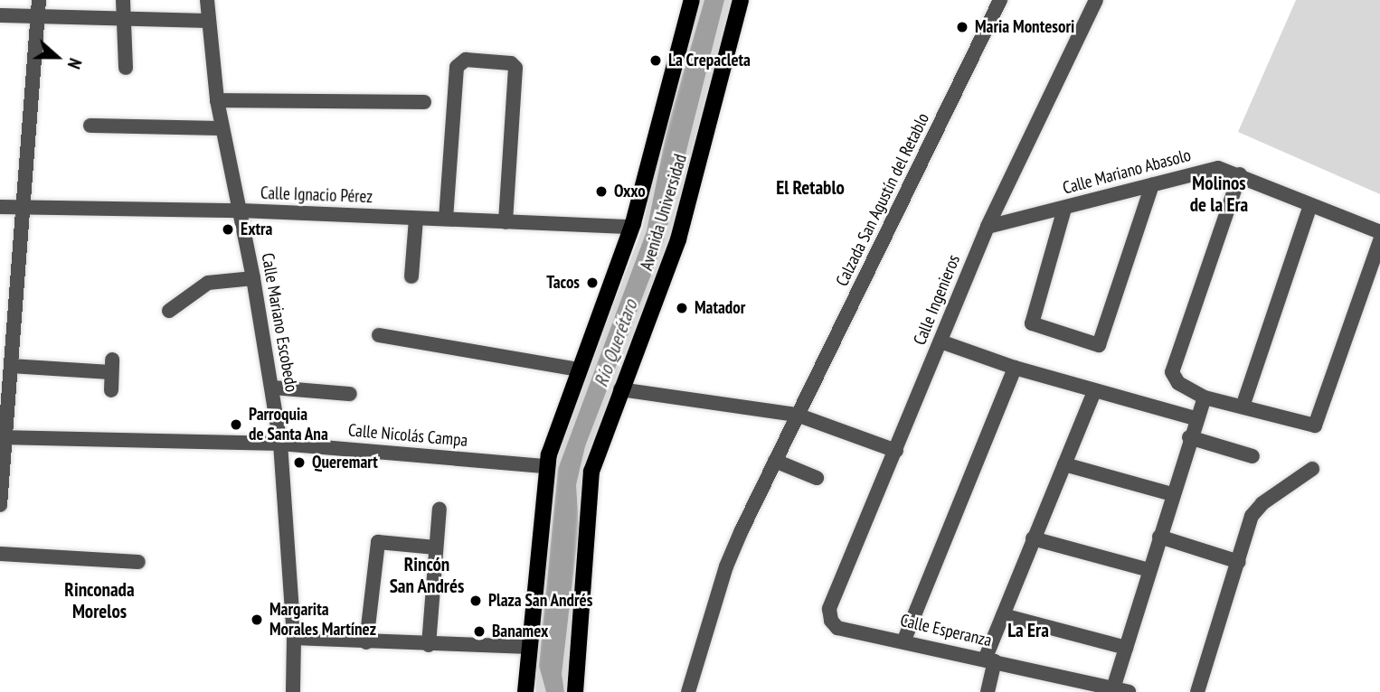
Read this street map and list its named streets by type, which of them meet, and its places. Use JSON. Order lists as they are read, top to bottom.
{
  "streets": {
    "main road": ["Avenida Universidad"],
    "street": [
      "Calle Mariano Abasolo",
      "Calle Ignacio Pérez",
      "Calzada San Agustín del Retablo",
      "Calle Ingenieros",
      "Calle Mariano Escobedo",
      "Calle Nicolás Campa",
      "Calle Esperanza"
    ]
  },
  "crossings": [
    ["Calle Mariano Abasolo", "Calle Ingenieros"],
    ["Calle Ignacio Pérez", "Avenida Universidad"],
    ["Calle Ignacio Pérez", "Calle Mariano Escobedo"],
    ["Avenida Universidad", "Calle Nicolás Campa"],
    ["Calle Ingenieros", "Calle Esperanza"],
    ["Calle Mariano Escobedo", "Calle Nicolás Campa"]
  ],
  "districts": [
    "Molinos de la Era",
    "El Retablo",
    "Rincón San Andrés",
    "Rinconada Morelos",
    "La Era"
  ],
  "water": ["Río Querétaro"],
  "places": [
    "Maria Montesori",
    "La Crepacleta",
    "Oxxo",
    "Extra",
    "Tacos",
    "Matador",
    "Parroquia de Santa Ana",
    "Queremart",
    "Plaza San Andrés",
    "Margarita Morales Martínez",
    "Banamex"
  ],
  "north": "right"
}
